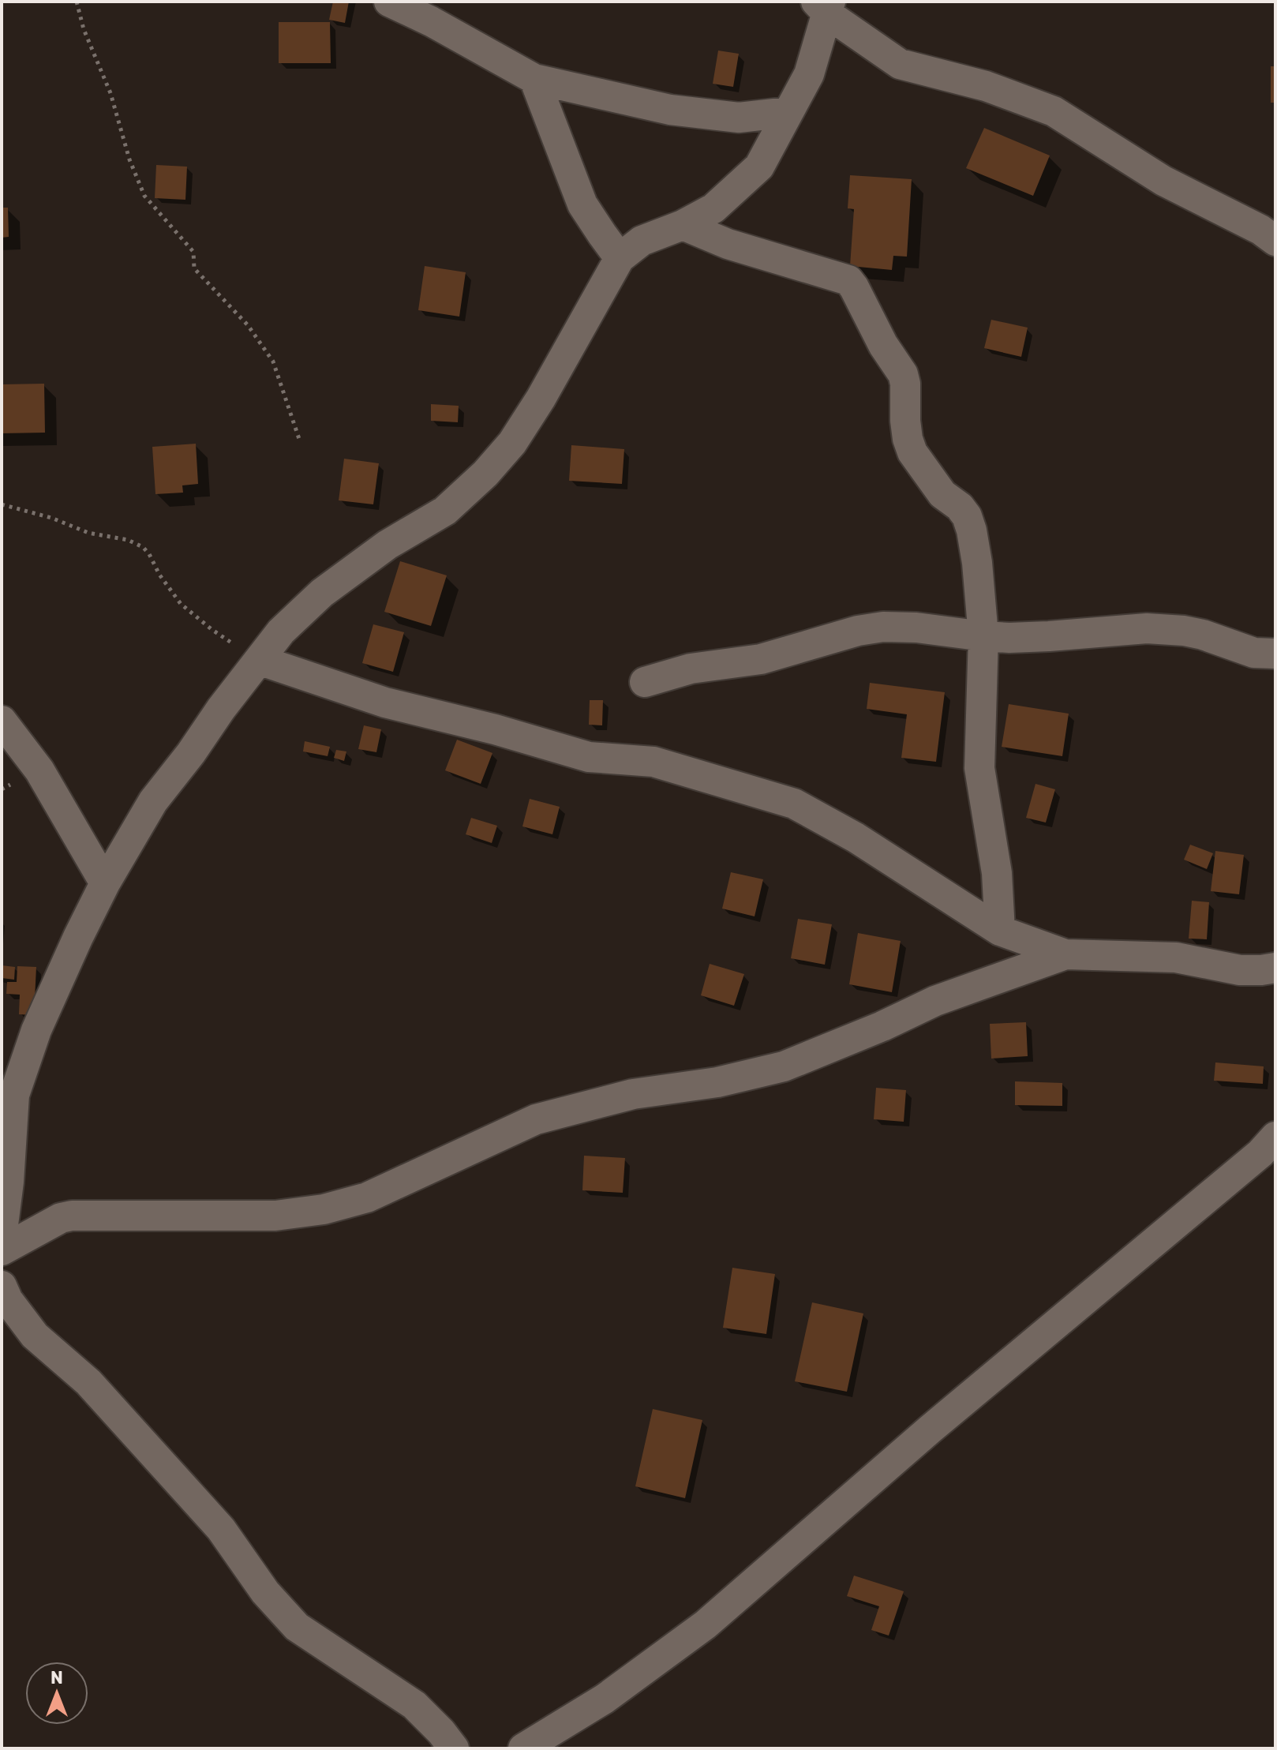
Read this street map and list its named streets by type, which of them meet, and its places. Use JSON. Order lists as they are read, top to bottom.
{
  "north": "top"
}
